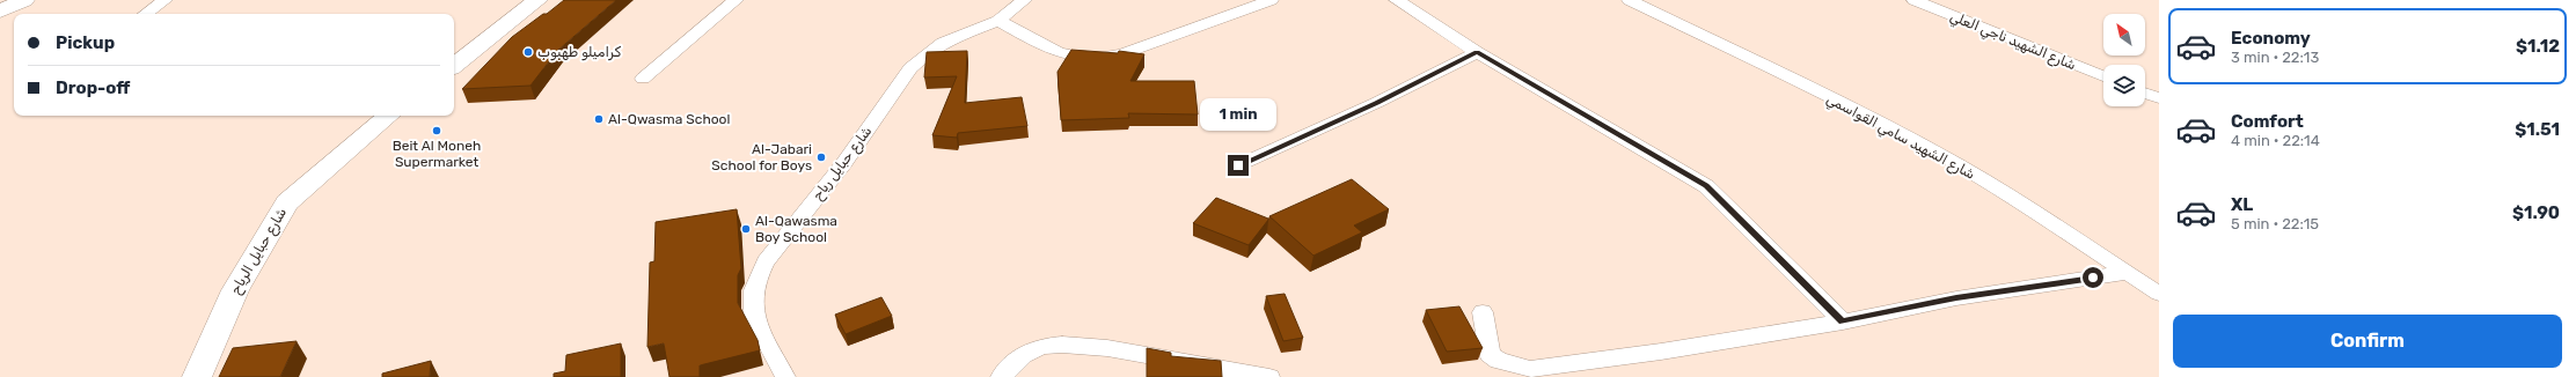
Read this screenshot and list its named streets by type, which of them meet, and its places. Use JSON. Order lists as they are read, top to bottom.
{
  "streets": {
    "street": [
      "شارع الشهيد ناجي العلي",
      "شارع الشهيد سامي القواسمي",
      "شارع حبايل رياح",
      "شارع حبايل الرياح"
    ]
  },
  "places": [
    "كراميلو طهبوب",
    "Al-Qwasma School",
    "Beit Al Moneh Supermarket",
    "Al-Jabari School for Boys",
    "Al-Qawasma Boy School"
  ],
  "north": "top left",
  "page": {
    "list": [
      {
        "name": "Economy",
        "note": "3 min · 22:13",
        "value": "$1.12"
      },
      {
        "name": "Comfort",
        "note": "4 min · 22:14",
        "value": "$1.51"
      },
      {
        "name": "XL",
        "note": "5 min · 22:15",
        "value": "$1.90"
      }
    ],
    "banner": ["Pickup", "Drop-off"],
    "bubble": "1 min",
    "buttons": "Confirm"
  }
}
